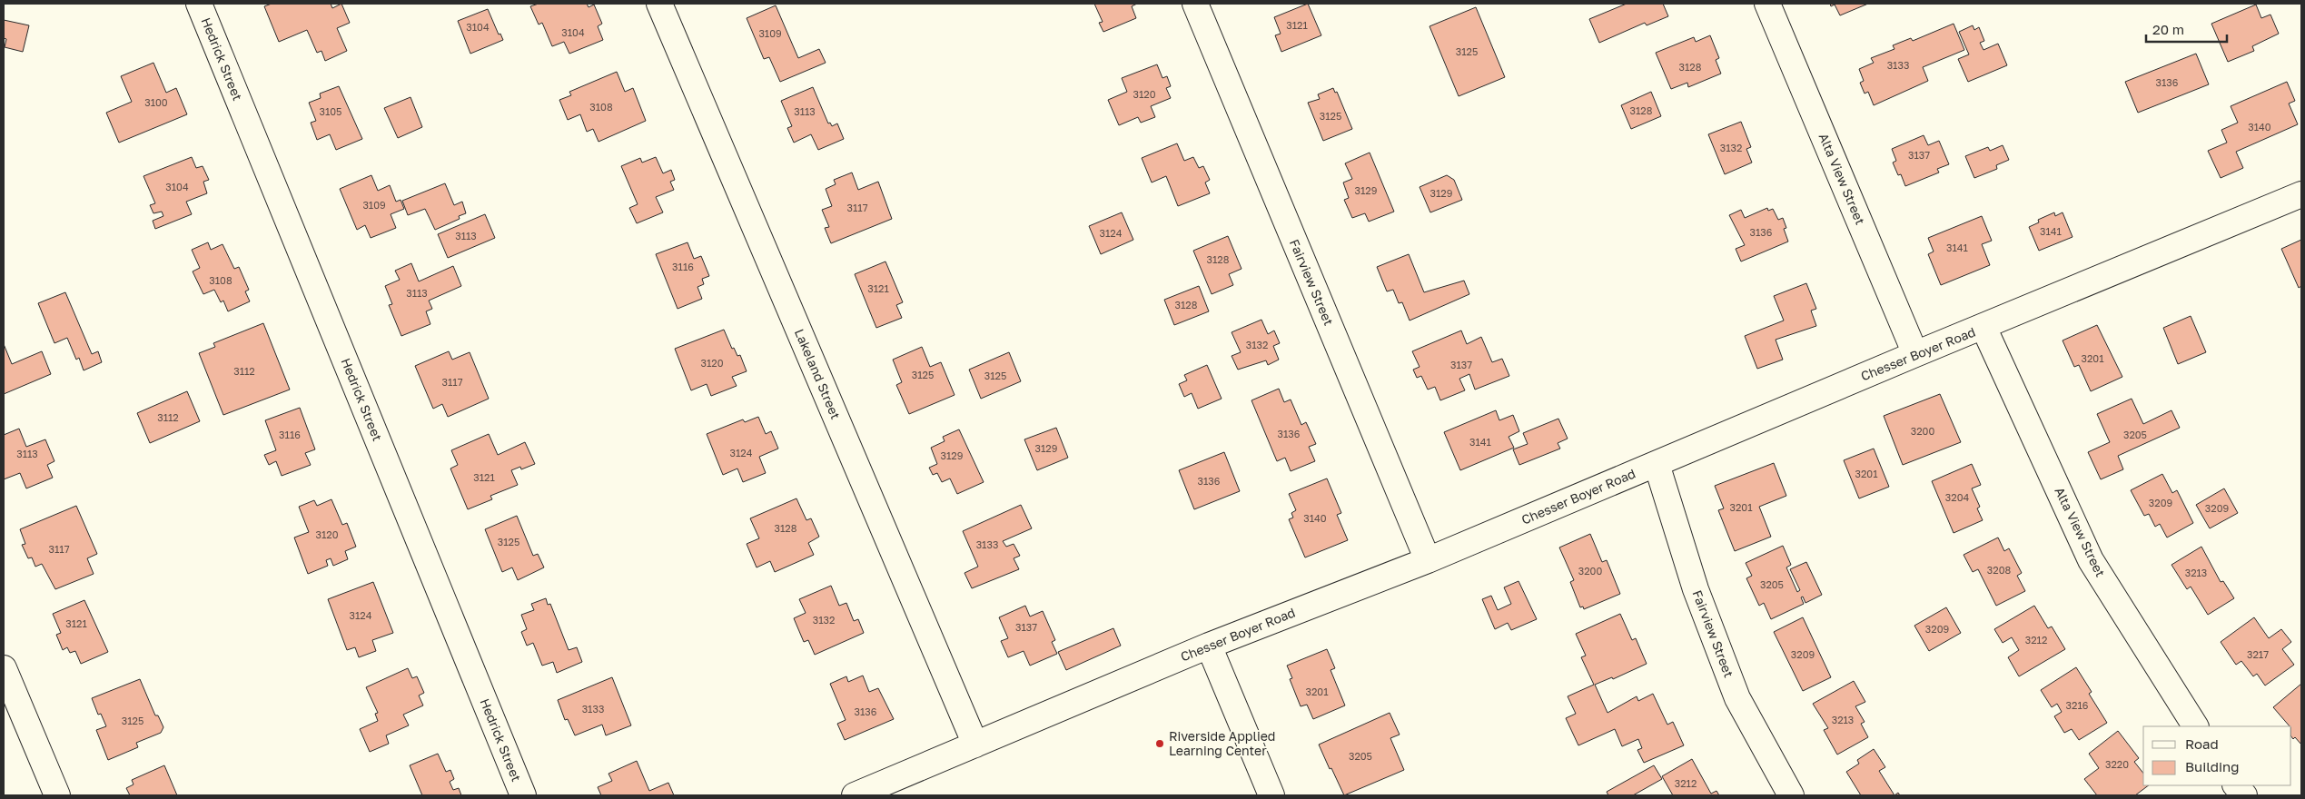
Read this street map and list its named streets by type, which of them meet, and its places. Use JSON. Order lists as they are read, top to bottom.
{
  "streets": {
    "street": [
      "Hedrick Street",
      "Alta View Street",
      "Fairview Street",
      "Chesser Boyer Road",
      "Lakeland Street"
    ]
  },
  "crossings": [
    ["Alta View Street", "Chesser Boyer Road"],
    ["Fairview Street", "Chesser Boyer Road"],
    ["Chesser Boyer Road", "Lakeland Street"]
  ],
  "places": ["Riverside Applied Learning Center"],
  "house_numbers": [
    "3121",
    "3104",
    "3104",
    "3109",
    "3125",
    "3133",
    "3128",
    "3136",
    "3120",
    "3100",
    "3108",
    "3128",
    "3105",
    "3113",
    "3125",
    "3140",
    "3132",
    "3137",
    "3104",
    "3129",
    "3129",
    "3109",
    "3117",
    "3141",
    "3136",
    "3124",
    "3113",
    "3141",
    "3128",
    "3116",
    "3108",
    "3121",
    "3113",
    "3128",
    "3132",
    "3201",
    "3120",
    "3137",
    "3112",
    "3125",
    "3125",
    "3117",
    "3112",
    "3200",
    "3136",
    "3116",
    "3205",
    "3141",
    "3129",
    "3124",
    "3113",
    "3129",
    "3201",
    "3121",
    "3136",
    "3204",
    "3209",
    "3201",
    "3209",
    "3140",
    "3128",
    "3120",
    "3125",
    "3133",
    "3117",
    "3208",
    "3200",
    "3213",
    "3205",
    "3124",
    "3132",
    "3121",
    "3137",
    "3209",
    "3212",
    "3209",
    "3217",
    "3201",
    "3216",
    "3133",
    "3136",
    "3213",
    "3125",
    "3205",
    "3220",
    "3212"
  ],
  "legend": ["Road", "Building"],
  "scale_bar": "20 m"
}
